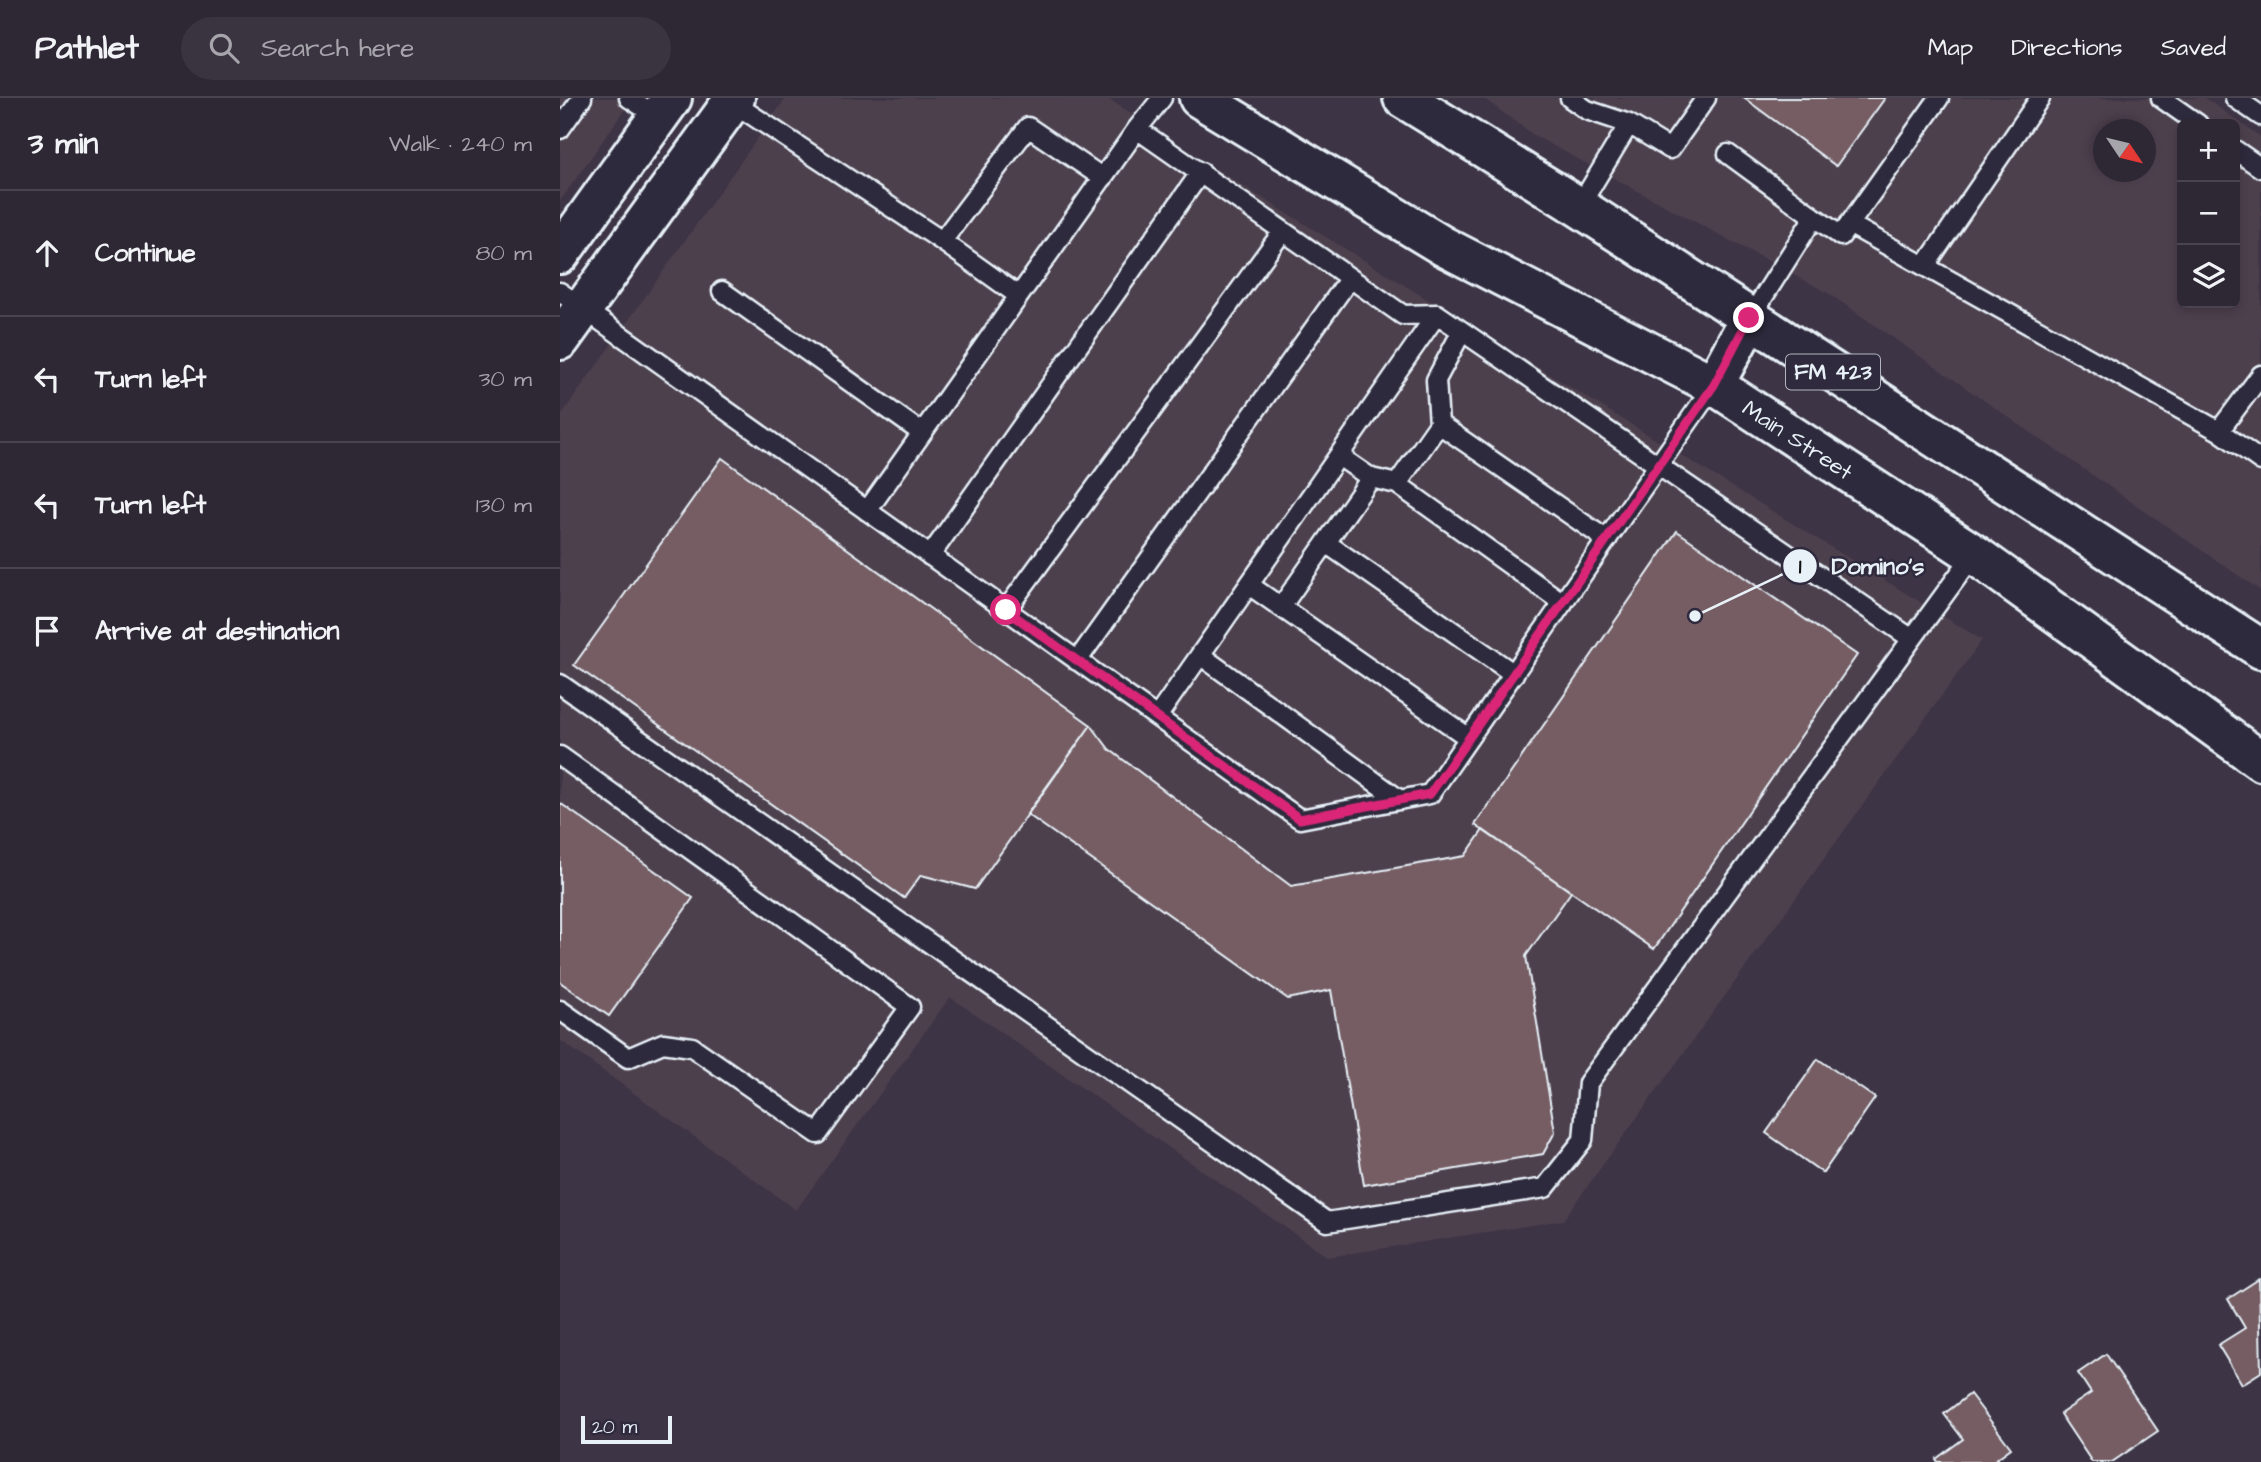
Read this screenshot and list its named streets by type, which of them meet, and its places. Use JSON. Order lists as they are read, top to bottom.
{
  "streets": {
    "main road": ["FM 423", "Main Street"]
  },
  "places": ["Domino's"],
  "scale_bar": "20 m",
  "north": "bottom right",
  "page": {
    "header": "Pathlet",
    "search": "Search here",
    "nav": ["Map", "Directions", "Saved"],
    "heading": ["3 min", "Walk · 240 m"],
    "map_buttons": ["+", "−"],
    "list": [
      ["Continue", "80 m"],
      ["Turn left", "30 m"],
      ["Turn left", "130 m"],
      "Arrive at destination"
    ],
    "scale": "20 m"
  }
}
